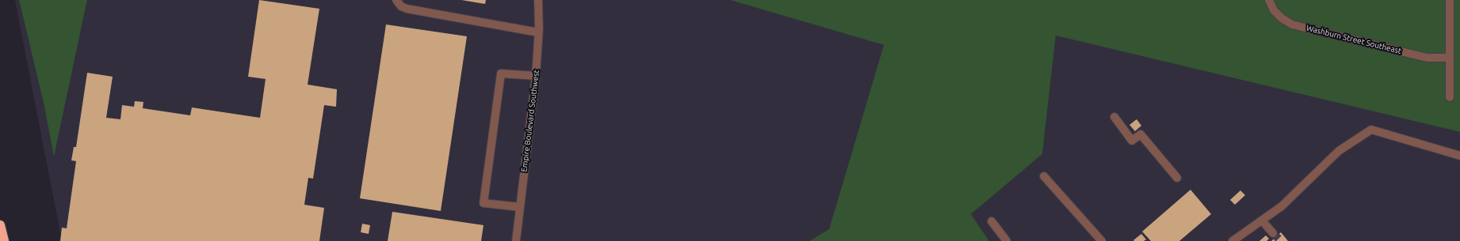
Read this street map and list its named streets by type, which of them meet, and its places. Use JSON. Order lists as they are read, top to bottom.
{
  "streets": {
    "street": ["Washburn Street Southeast", "Empire Boulevard Southwest"]
  }
}
